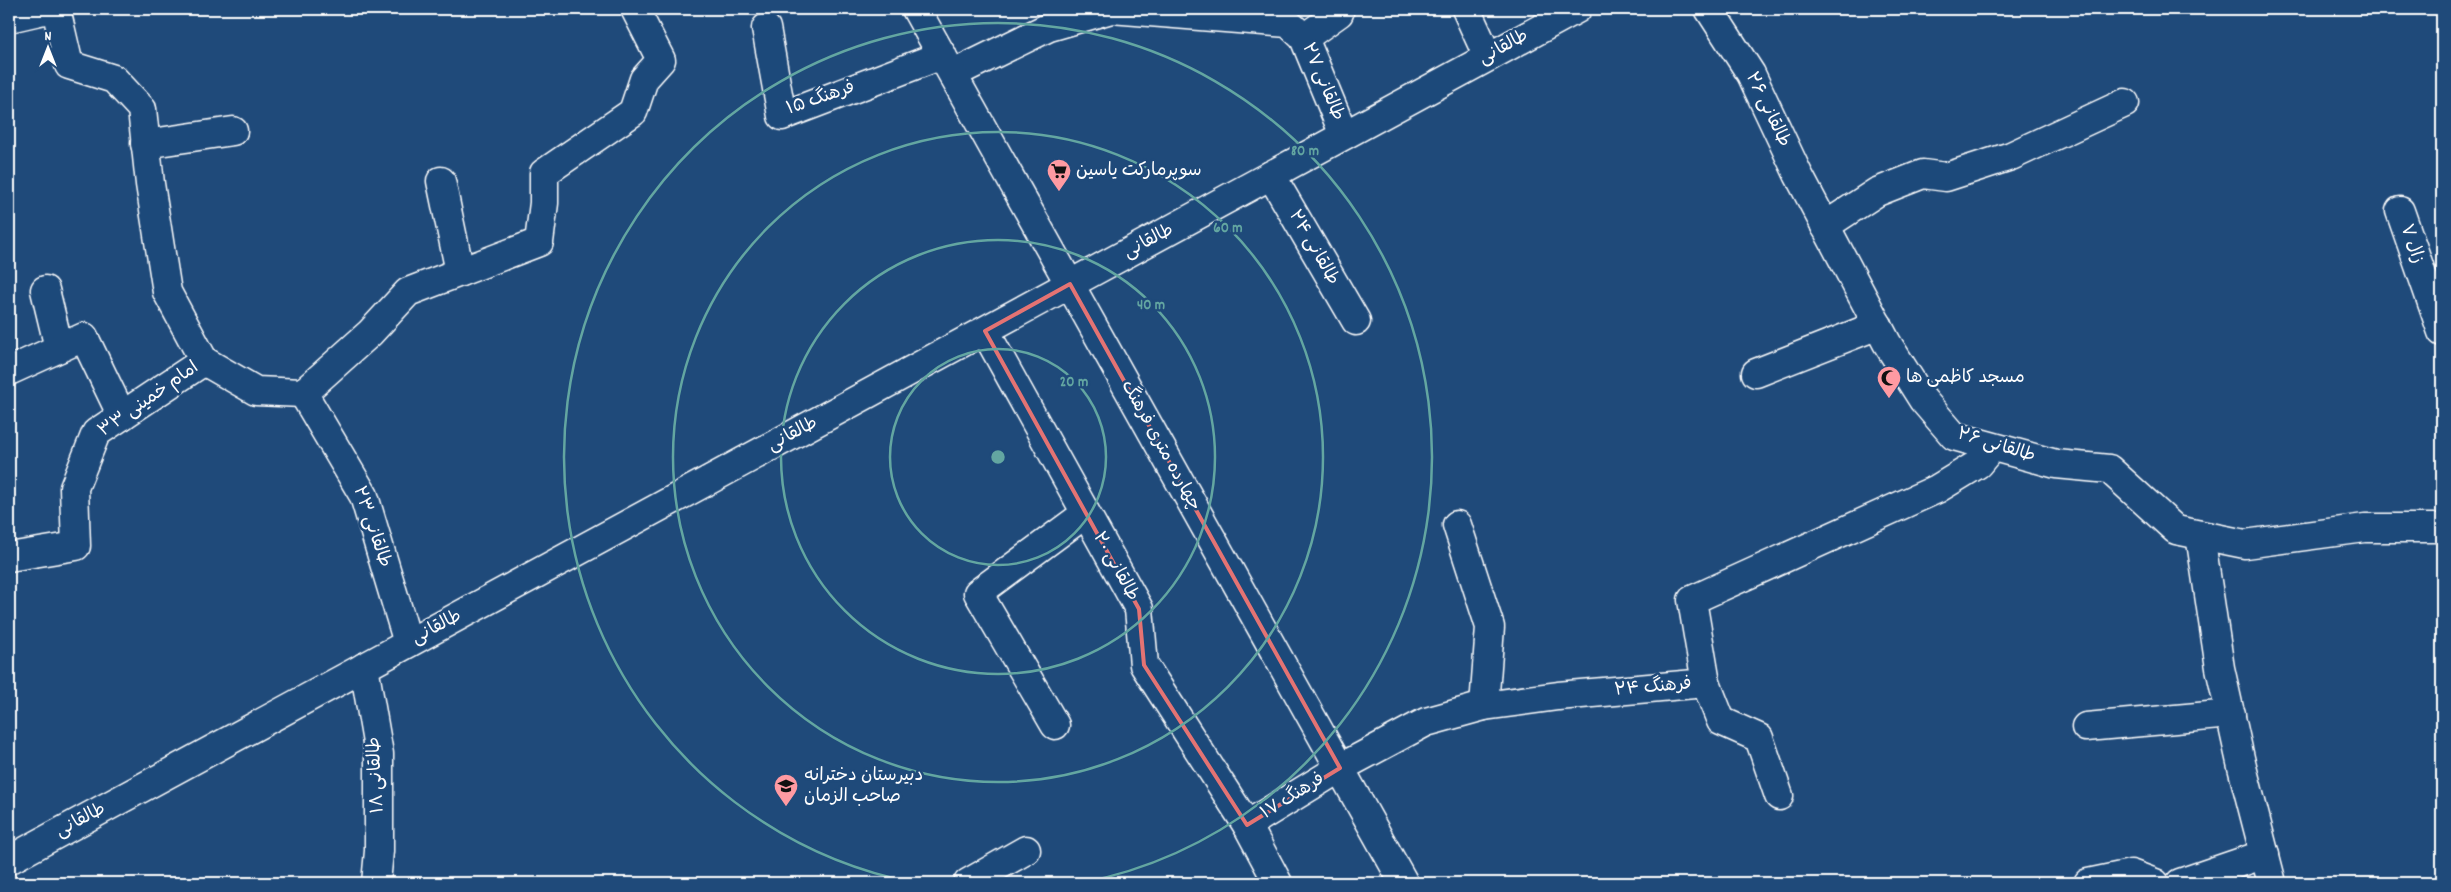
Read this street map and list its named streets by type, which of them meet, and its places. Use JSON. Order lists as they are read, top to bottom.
{
  "streets": {
    "street": [
      "طالقانی",
      "طالقانی ۲۷",
      "فرهنگ ۱۵",
      "طالقانی ۲۶",
      "زال ۷",
      "طالقانی ۲۴",
      "امام خمینی ۳۳",
      "چهارده متری فرهنگ",
      "طالقانی ۲۳",
      "طالقانی ۲۰",
      "فرهنگ ۲۴",
      "طالقانی ۱۸",
      "فرهنگ ۱۷"
    ]
  },
  "crossings": [
    ["طالقانی", "طالقانی ۲۷"],
    ["طالقانی", "طالقانی ۲۴"],
    ["طالقانی", "چهارده متری فرهنگ"],
    ["طالقانی", "طالقانی ۲۳"],
    ["طالقانی", "طالقانی ۲۰"],
    ["طالقانی", "طالقانی ۱۸"],
    ["طالقانی ۲۷", "فرهنگ ۱۵"],
    ["طالقانی ۲۷", "چهارده متری فرهنگ"],
    ["فرهنگ ۱۵", "چهارده متری فرهنگ"],
    ["طالقانی ۲۶", "فرهنگ ۲۴"],
    ["چهارده متری فرهنگ", "فرهنگ ۲۴"],
    ["چهارده متری فرهنگ", "فرهنگ ۱۷"],
    ["طالقانی ۲۰", "فرهنگ ۱۷"],
    ["فرهنگ ۲۴", "فرهنگ ۱۷"]
  ],
  "places": {
    "supermarket": ["سوپرمارکت یاسین"],
    "mosque": ["مسجد کاظمی ها"],
    "school or university": ["دبیرستان دخترانه صاحب الزمان"]
  },
  "north": "top",
  "rings": [
    "80 m",
    "60 m",
    "40 m",
    "20 m"
  ]
}
